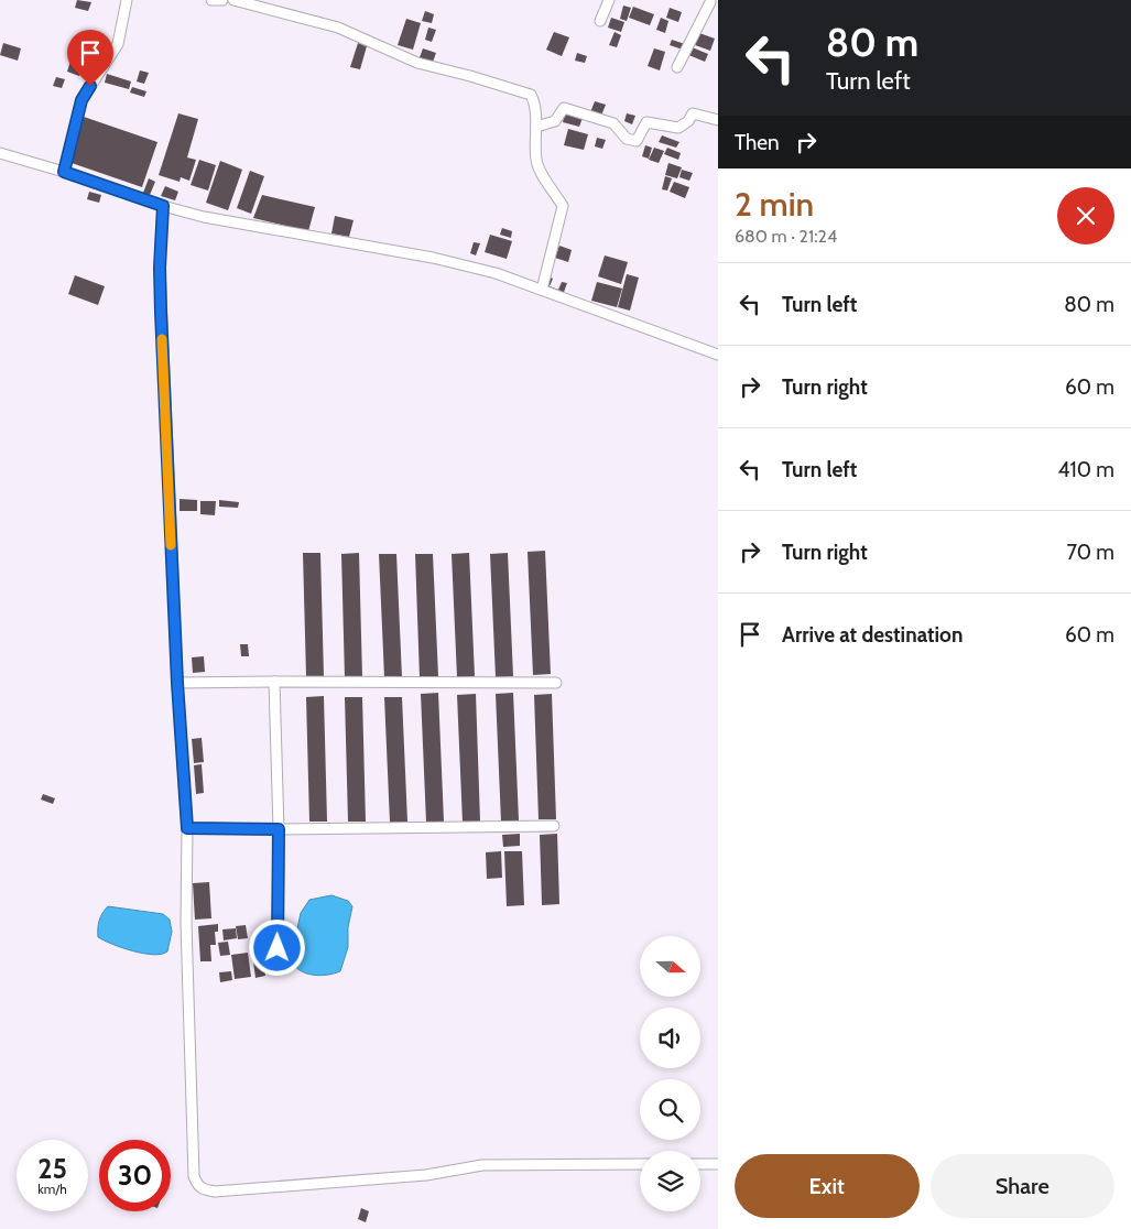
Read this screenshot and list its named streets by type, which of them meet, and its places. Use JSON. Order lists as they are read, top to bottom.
{
  "north": "right",
  "page": {
    "turn": ["80 m", "Turn left"],
    "then": "Then",
    "heading": ["2 min", "680 m · 21:24"],
    "list": [
      {
        "name": "Turn left",
        "value": "80 m"
      },
      {
        "name": "Turn right",
        "value": "60 m"
      },
      {
        "name": "Turn left",
        "value": "410 m"
      },
      {
        "name": "Turn right",
        "value": "70 m"
      },
      {
        "name": "Arrive at destination",
        "value": "60 m"
      }
    ],
    "speed": "25 km/h",
    "limit": "30",
    "buttons": ["Exit", "Share"]
  }
}
